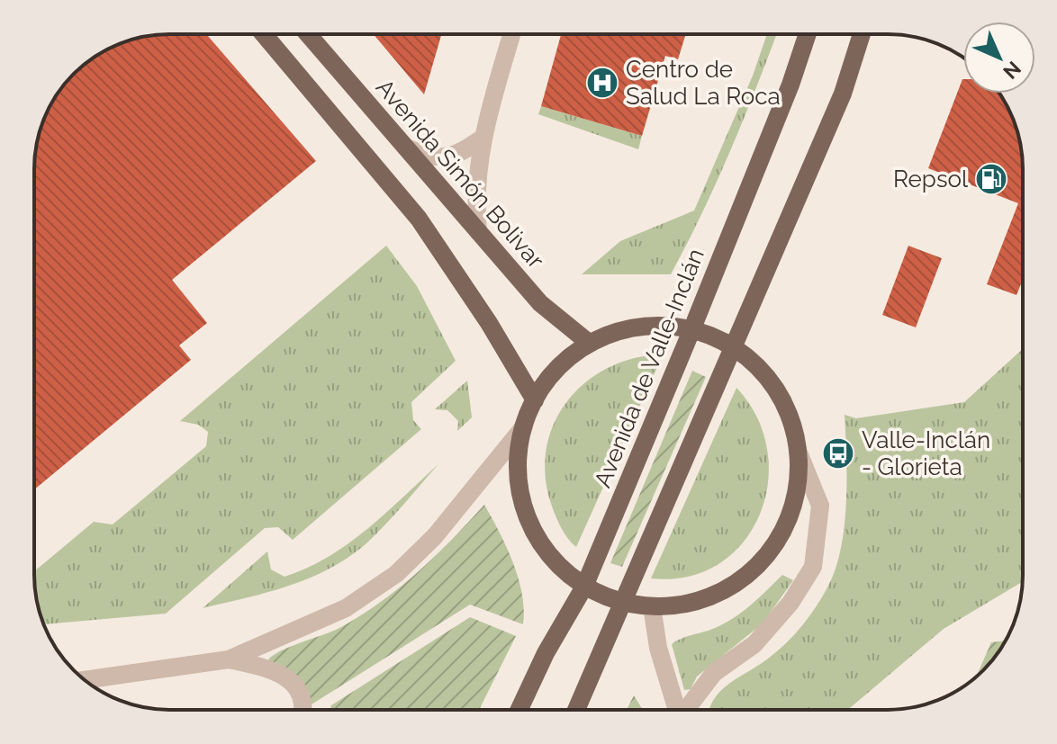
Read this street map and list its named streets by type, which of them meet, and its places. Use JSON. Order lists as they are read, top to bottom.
{
  "streets": {
    "main road": ["Avenida Simón Bolivar", "Avenida de Valle-Inclán"]
  },
  "places": {
    "hospital": ["Centro de Salud La Roca"],
    "fuel station": ["Repsol"],
    "bus stop": ["Valle-Inclán - Glorieta"]
  },
  "north": "bottom right"
}
